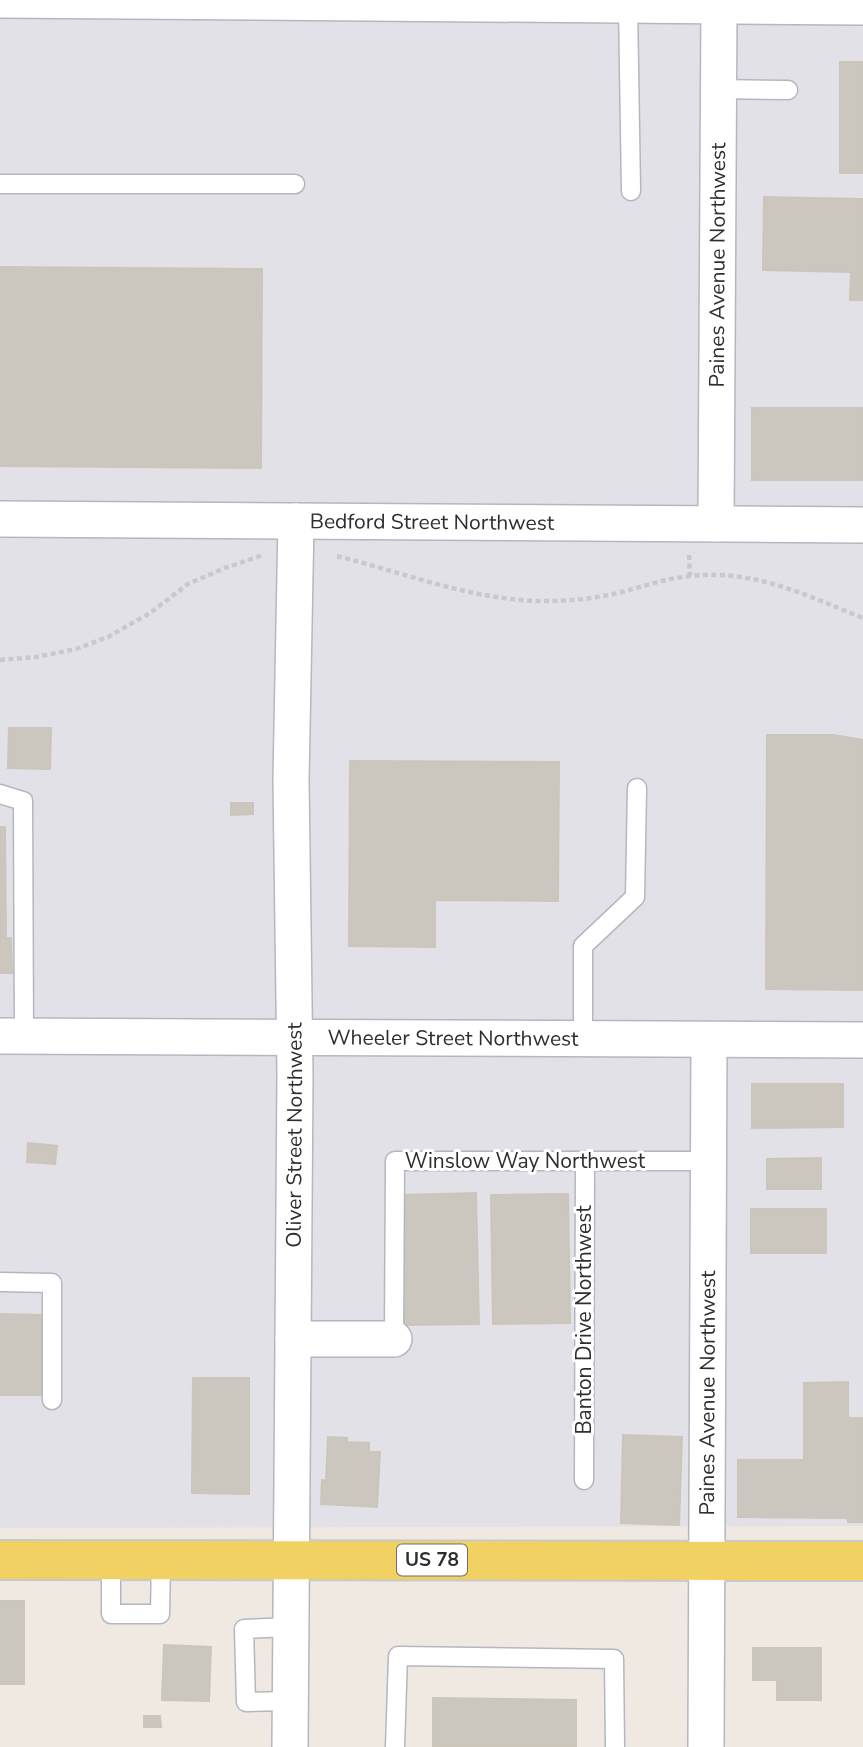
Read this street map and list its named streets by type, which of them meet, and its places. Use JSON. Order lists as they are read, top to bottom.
{
  "streets": {
    "main road": ["US 78"],
    "street": [
      "Paines Avenue Northwest",
      "Bedford Street Northwest",
      "Wheeler Street Northwest",
      "Oliver Street Northwest"
    ],
    "lane": ["Winslow Way Northwest", "Banton Drive Northwest"]
  },
  "crossings": [
    ["Paines Avenue Northwest", "Bedford Street Northwest"],
    ["Paines Avenue Northwest", "Wheeler Street Northwest"],
    ["Paines Avenue Northwest", "Winslow Way Northwest"],
    ["Paines Avenue Northwest", "US 78"],
    ["Bedford Street Northwest", "Oliver Street Northwest"],
    ["Wheeler Street Northwest", "Oliver Street Northwest"],
    ["Oliver Street Northwest", "US 78"],
    ["Winslow Way Northwest", "Banton Drive Northwest"]
  ]
}
